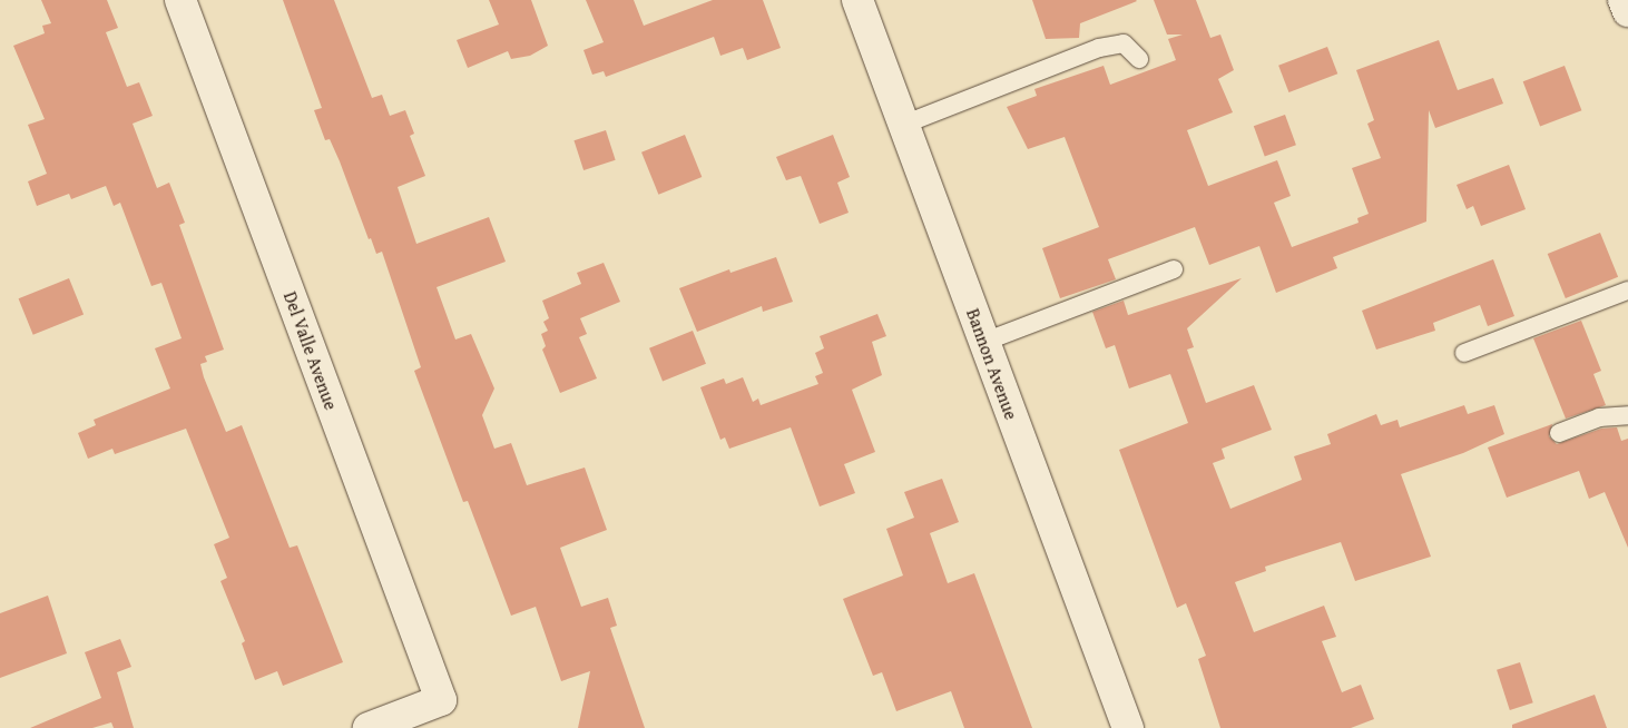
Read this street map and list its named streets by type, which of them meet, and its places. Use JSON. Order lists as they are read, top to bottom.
{
  "streets": {
    "street": ["Del Valle Avenue", "Bannon Avenue"]
  }
}
